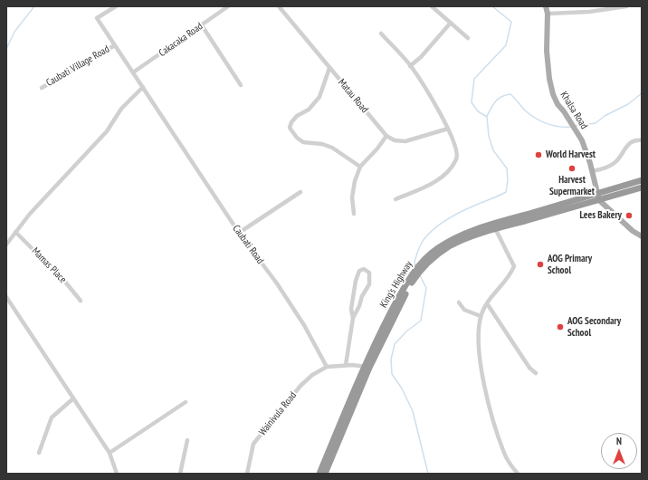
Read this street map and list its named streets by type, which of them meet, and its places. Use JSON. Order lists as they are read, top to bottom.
{
  "streets": {
    "highway": ["King's Highway"],
    "main road": ["Khalsa Road"],
    "street": [
      "Cakacaka Road",
      "Caubati Village Road",
      "Matau Road",
      "Caubati Road",
      "Mamas Place",
      "Wainivula Road"
    ]
  },
  "crossings": [
    ["Cakacaka Road", "Caubati Road"],
    ["Caubati Village Road", "Caubati Road"],
    ["Khalsa Road", "King's Highway"],
    ["Caubati Road", "Wainivula Road"]
  ],
  "places": [
    "World Harvest",
    "Harvest Supermarket",
    "Lees Bakery",
    "AOG Primary School",
    "AOG Secondary School"
  ],
  "north": "top"
}
